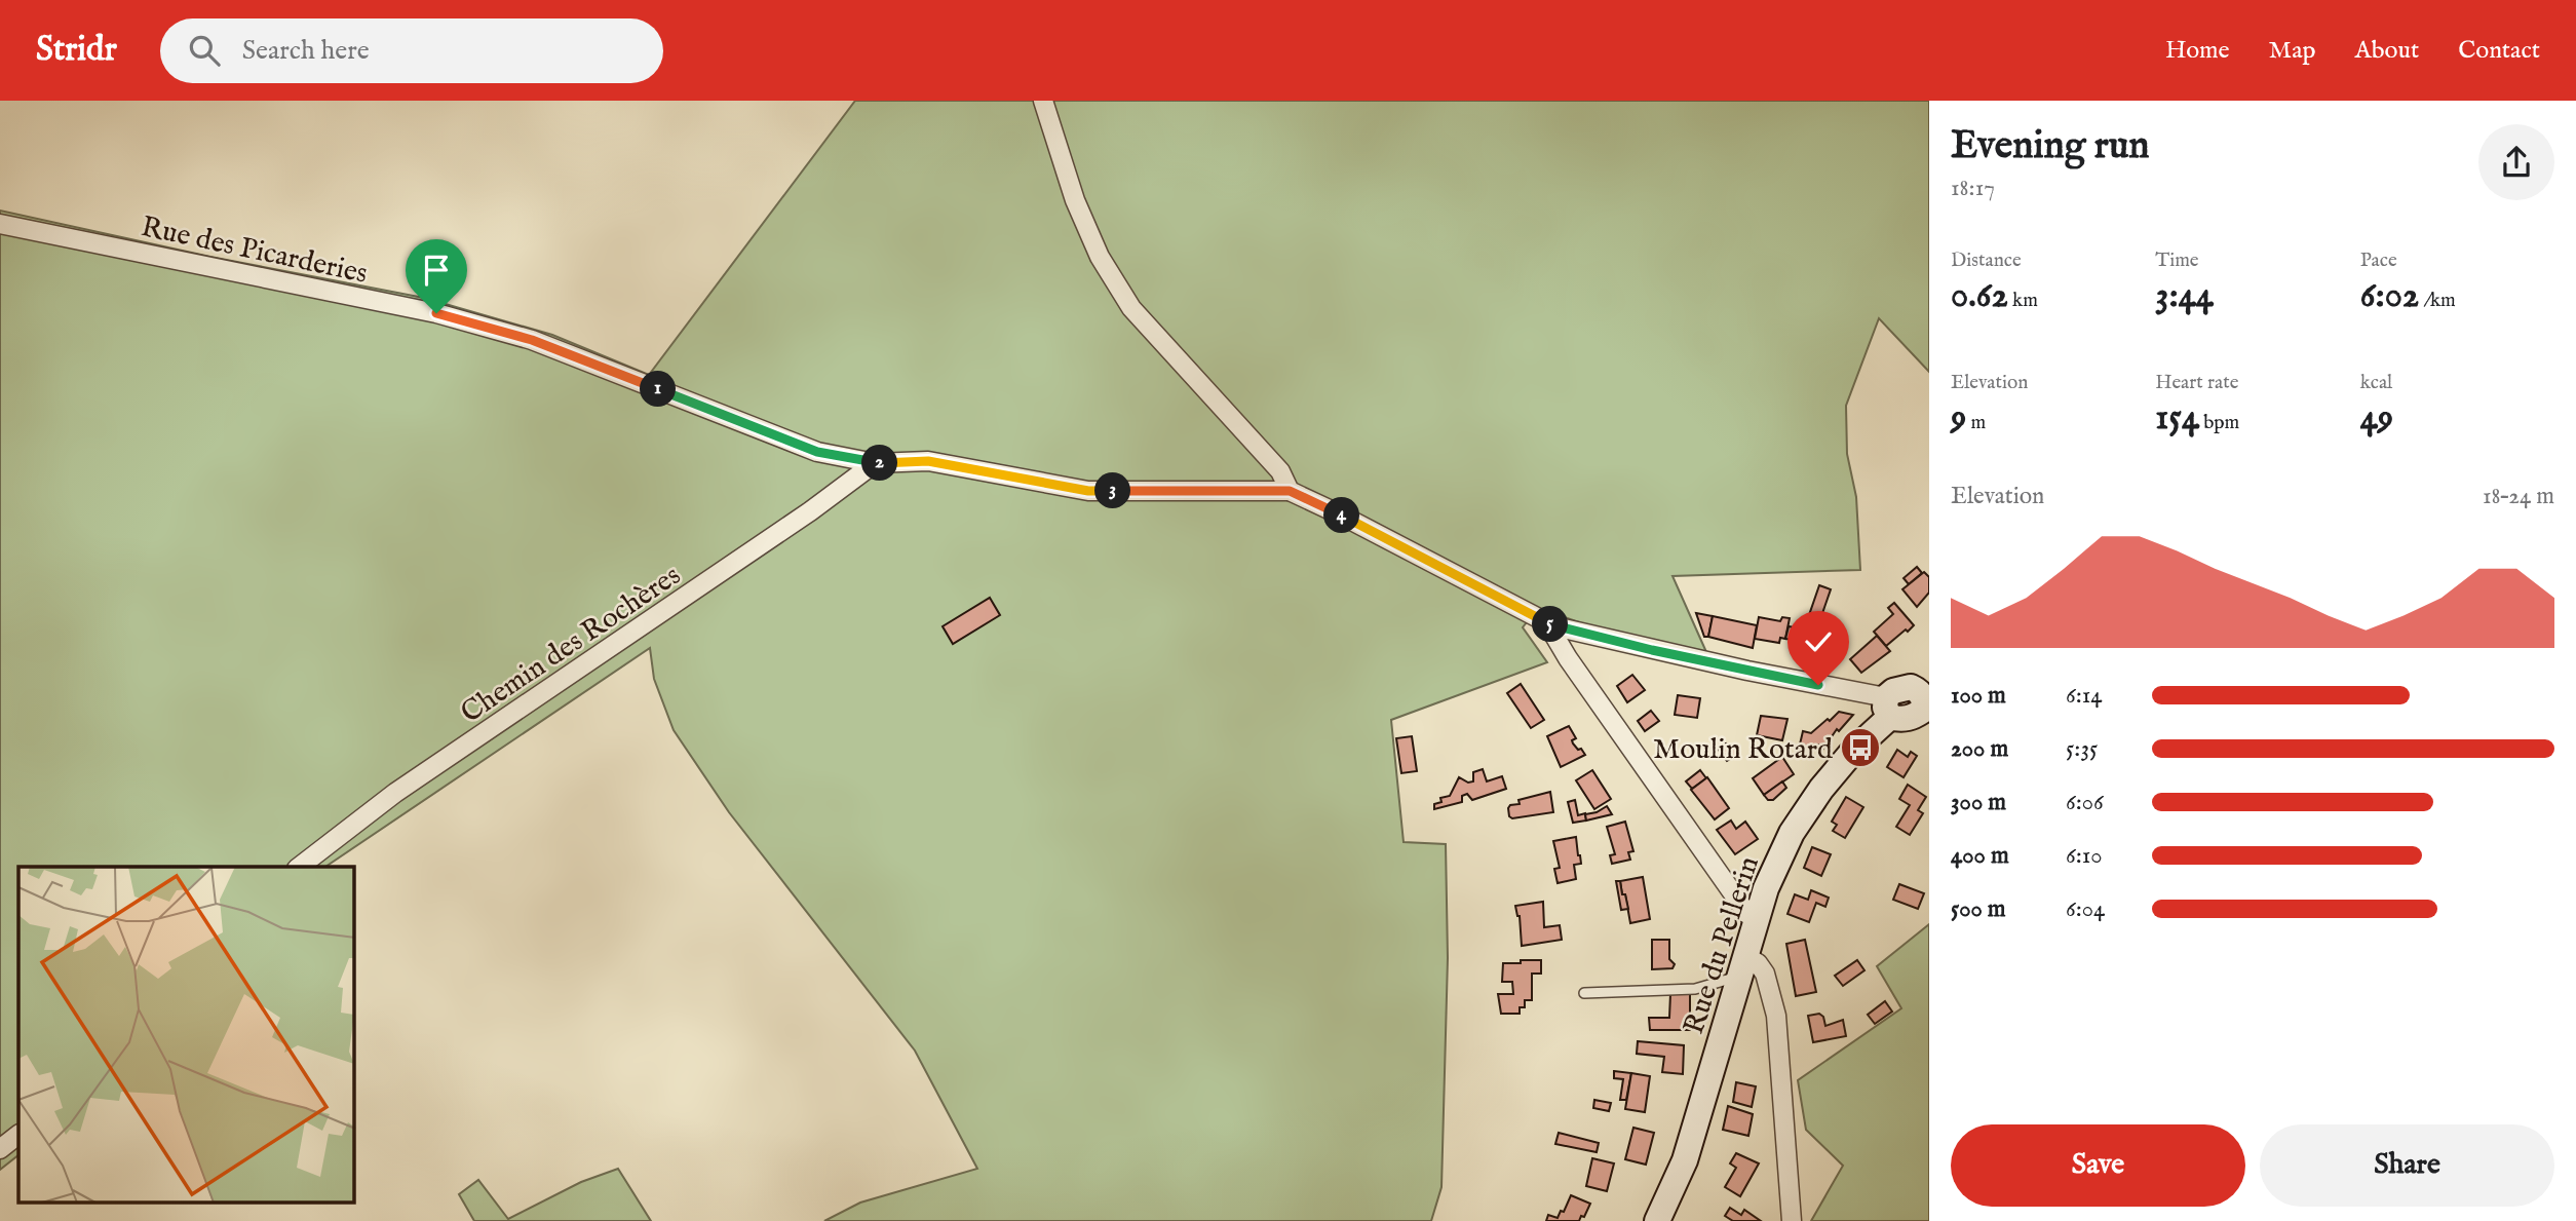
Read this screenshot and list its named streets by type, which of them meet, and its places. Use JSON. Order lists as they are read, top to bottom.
{
  "streets": {
    "main road": ["Rue du Pellerin"],
    "street": ["Rue des Picarderies", "Chemin des Rochères"]
  },
  "crossings": [
    ["Rue des Picarderies", "Chemin des Rochères"]
  ],
  "places": {
    "bus stop": ["Moulin Rotard"]
  },
  "page": {
    "header": "Stridr",
    "search": "Search here",
    "nav": [
      "Home",
      "Map",
      "About",
      "Contact"
    ],
    "heading": ["Evening run", "18:17"],
    "stats": [
      ["Distance", "0.62 km"],
      ["Time", "3:44"],
      ["Pace", "6:02 /km"],
      ["Elevation", "9 m"],
      ["Heart rate", "154 bpm"],
      ["kcal", "49"]
    ],
    "pins": [
      "1",
      "2",
      "3",
      "4",
      "5"
    ],
    "chart": ["Elevation", "18–24 m"],
    "list": [
      {
        "name": "100 m",
        "note": "6:14"
      },
      {
        "name": "200 m",
        "note": "5:35"
      },
      {
        "name": "300 m",
        "note": "6:06"
      },
      {
        "name": "400 m",
        "note": "6:10"
      },
      {
        "name": "500 m",
        "note": "6:04"
      }
    ],
    "buttons": ["Save", "Share"]
  }
}
